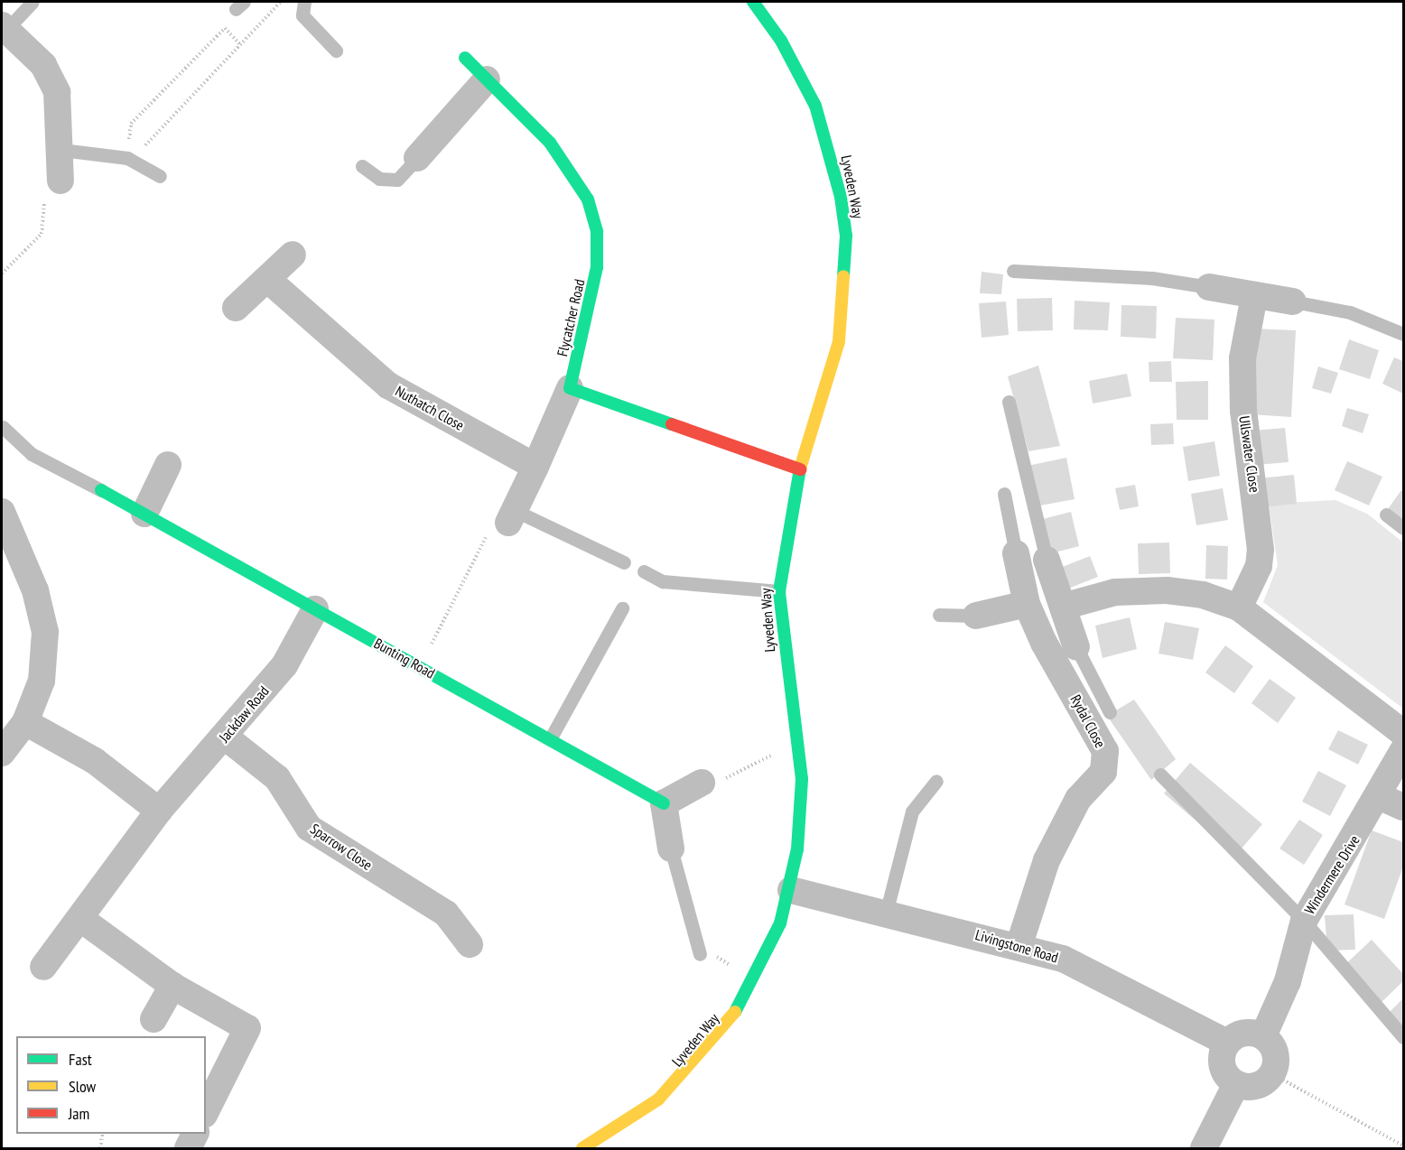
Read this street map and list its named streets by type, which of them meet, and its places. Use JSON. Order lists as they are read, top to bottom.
{
  "streets": {
    "street": [
      "Lyveden Way",
      "Flycatcher Road",
      "Nuthatch Close",
      "Ullswater Close",
      "Bunting Road",
      "Jackdaw Road",
      "Rydal Close",
      "Sparrow Close",
      "Windermere Drive",
      "Livingstone Road"
    ]
  },
  "crossings": [
    ["Lyveden Way", "Livingstone Road"],
    ["Bunting Road", "Jackdaw Road"],
    ["Jackdaw Road", "Sparrow Close"],
    ["Rydal Close", "Livingstone Road"],
    ["Windermere Drive", "Livingstone Road"]
  ],
  "legend": ["Fast", "Slow", "Jam"]
}
